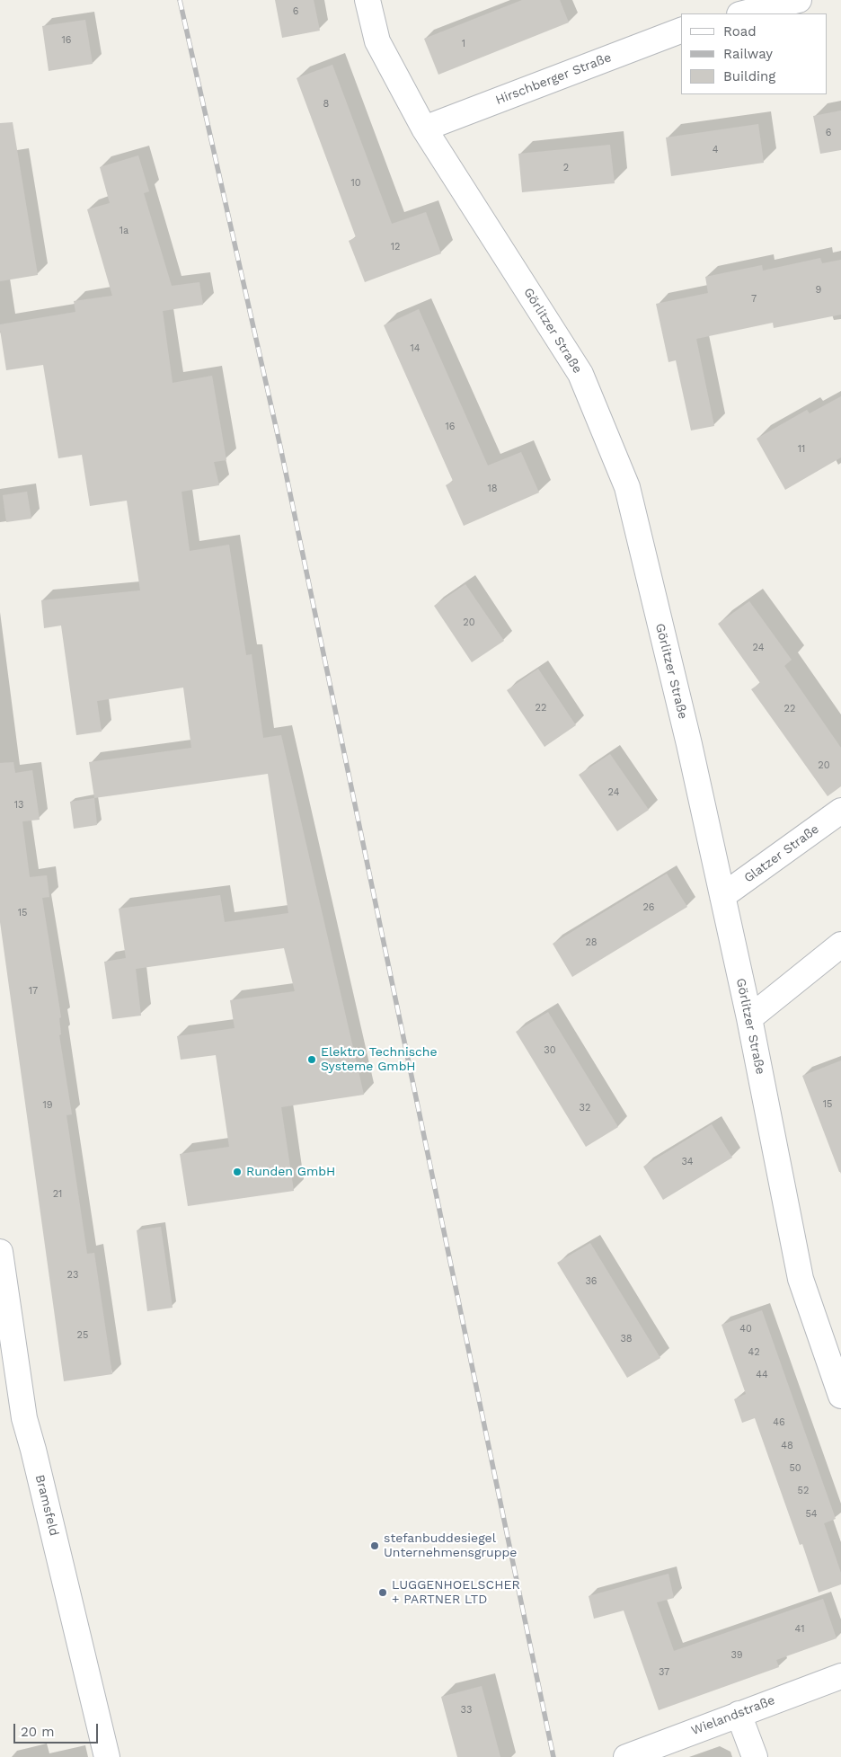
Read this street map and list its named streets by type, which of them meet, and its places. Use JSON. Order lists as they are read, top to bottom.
{
  "streets": {
    "street": [
      "Hirschberger Straße",
      "Görlitzer Straße",
      "Glatzer Straße",
      "Bramsfeld",
      "Wielandstraße"
    ]
  },
  "crossings": [
    ["Hirschberger Straße", "Görlitzer Straße"],
    ["Görlitzer Straße", "Glatzer Straße"]
  ],
  "places": [
    "Elektro Technische Systeme GmbH",
    "Runden GmbH",
    "stefanbuddesiegel Unternehmensgruppe",
    "LUGGENHOELSCHER + PARTNER LTD"
  ],
  "house_numbers": [
    "6",
    "16",
    "1",
    "8",
    "6",
    "4",
    "2",
    "10",
    "1a",
    "12",
    "9",
    "7",
    "14",
    "16",
    "11",
    "18",
    "20",
    "24",
    "22",
    "22",
    "20",
    "24",
    "13",
    "26",
    "15",
    "28",
    "17",
    "30",
    "15",
    "19",
    "32",
    "34",
    "21",
    "23",
    "36",
    "40",
    "25",
    "38",
    "42",
    "44",
    "46",
    "48",
    "50",
    "52",
    "54",
    "41",
    "39",
    "37",
    "33"
  ],
  "legend": ["Road", "Railway", "Building"],
  "scale_bar": "20 m"
}
